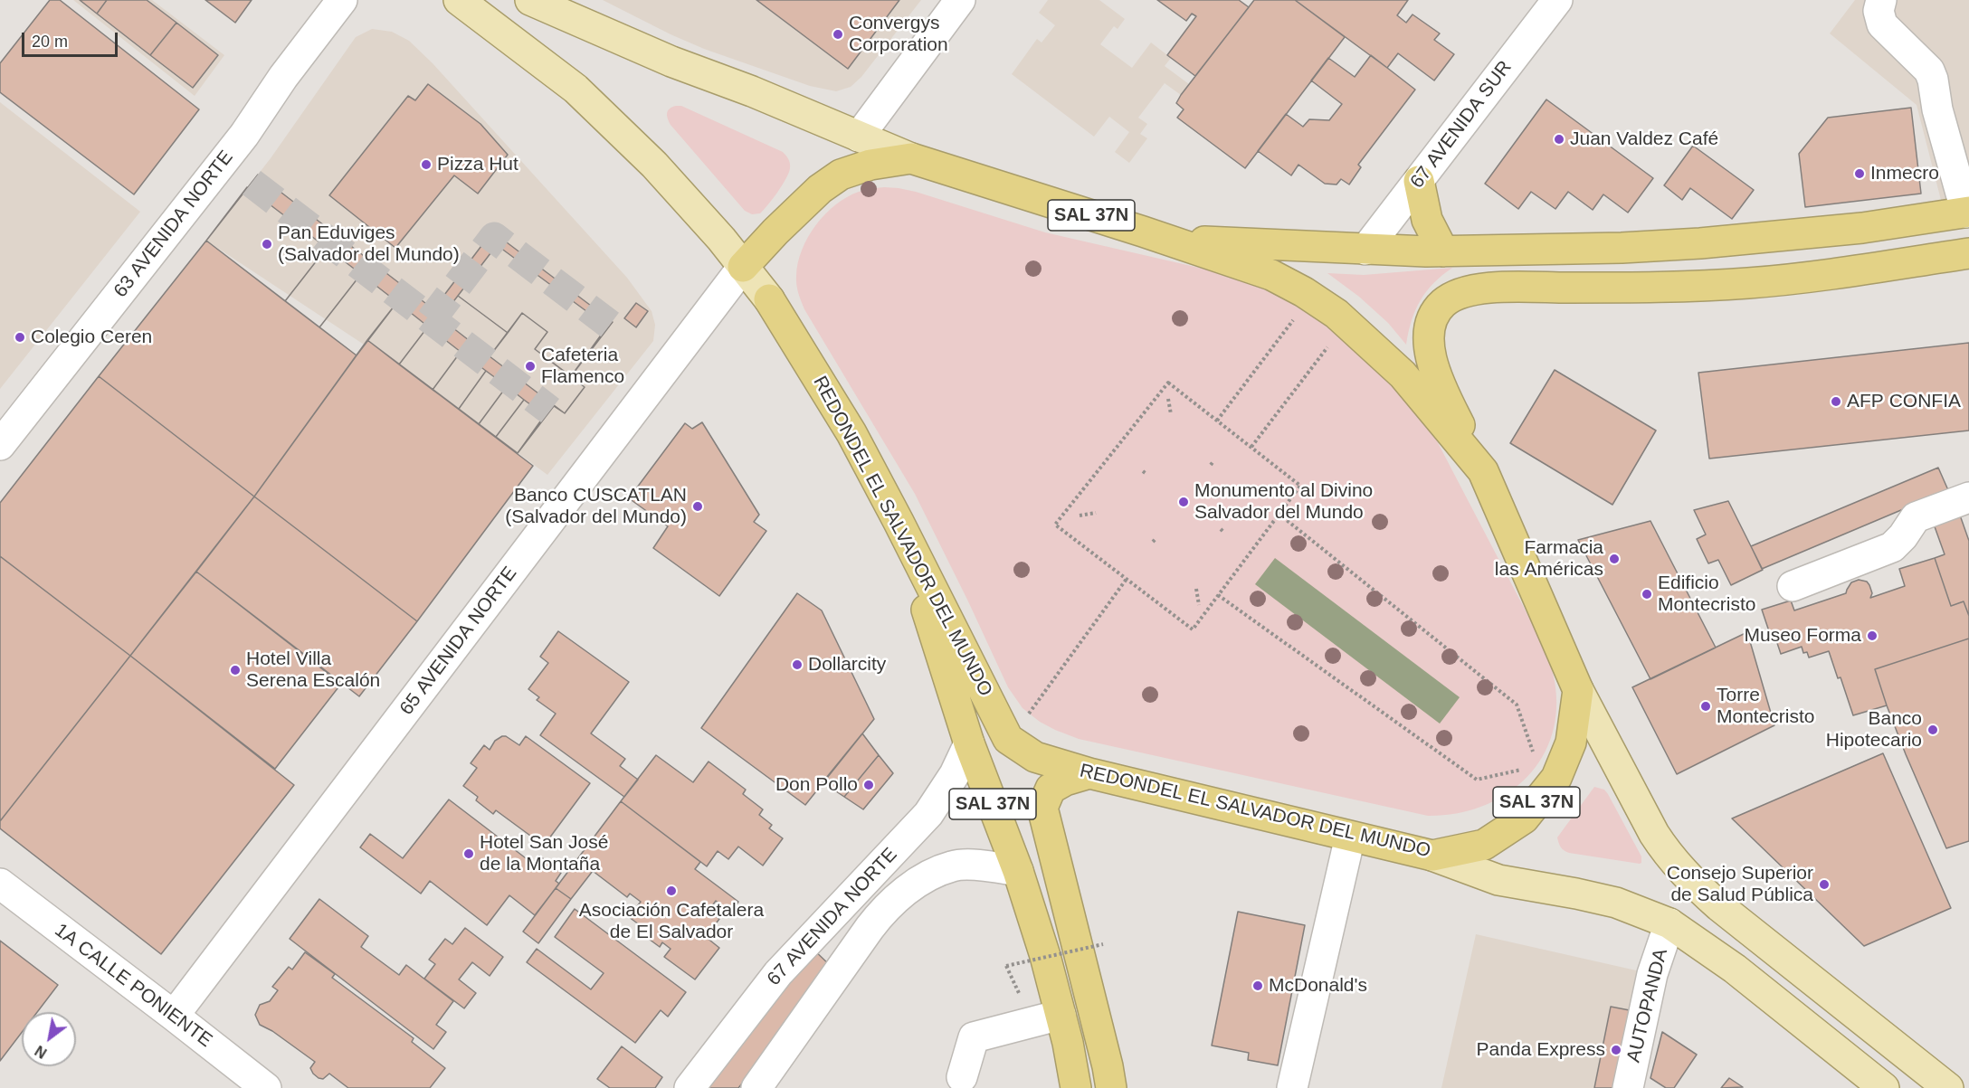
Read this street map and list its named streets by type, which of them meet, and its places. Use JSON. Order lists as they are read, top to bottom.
{
  "streets": {
    "highway": ["SAL 37N", "REDONDEL EL SALVADOR DEL MUNDO"],
    "street": [
      "67 AVENIDA SUR",
      "63 AVENIDA NORTE",
      "65 AVENIDA NORTE",
      "67 AVENIDA NORTE",
      "1A CALLE PONIENTE",
      "AUTOPANDA"
    ]
  },
  "crossings": [
    ["SAL 37N", "REDONDEL EL SALVADOR DEL MUNDO"],
    ["SAL 37N", "65 AVENIDA NORTE"],
    ["SAL 37N", "67 AVENIDA NORTE"],
    ["65 AVENIDA NORTE", "1A CALLE PONIENTE"]
  ],
  "places": [
    "Convergys Corporation",
    "Juan Valdez Café",
    "Pizza Hut",
    "Inmecro",
    "Pan Eduviges (Salvador del Mundo)",
    "Colegio Ceren",
    "Cafeteria Flamenco",
    "AFP CONFIA",
    "Monumento al Divino Salvador del Mundo",
    "Banco CUSCATLAN (Salvador del Mundo)",
    "Farmacia las Américas",
    "Edificio Montecristo",
    "Museo Forma",
    "Dollarcity",
    "Hotel Villa Serena Escalón",
    "Torre Montecristo",
    "Banco Hipotecario",
    "Don Pollo",
    "Hotel San José de la Montaña",
    "Consejo Superior de Salud Pública",
    "Asociación Cafetalera de El Salvador",
    "McDonald's",
    "Panda Express"
  ],
  "scale_bar": "20 m",
  "north": "bottom left"
}
